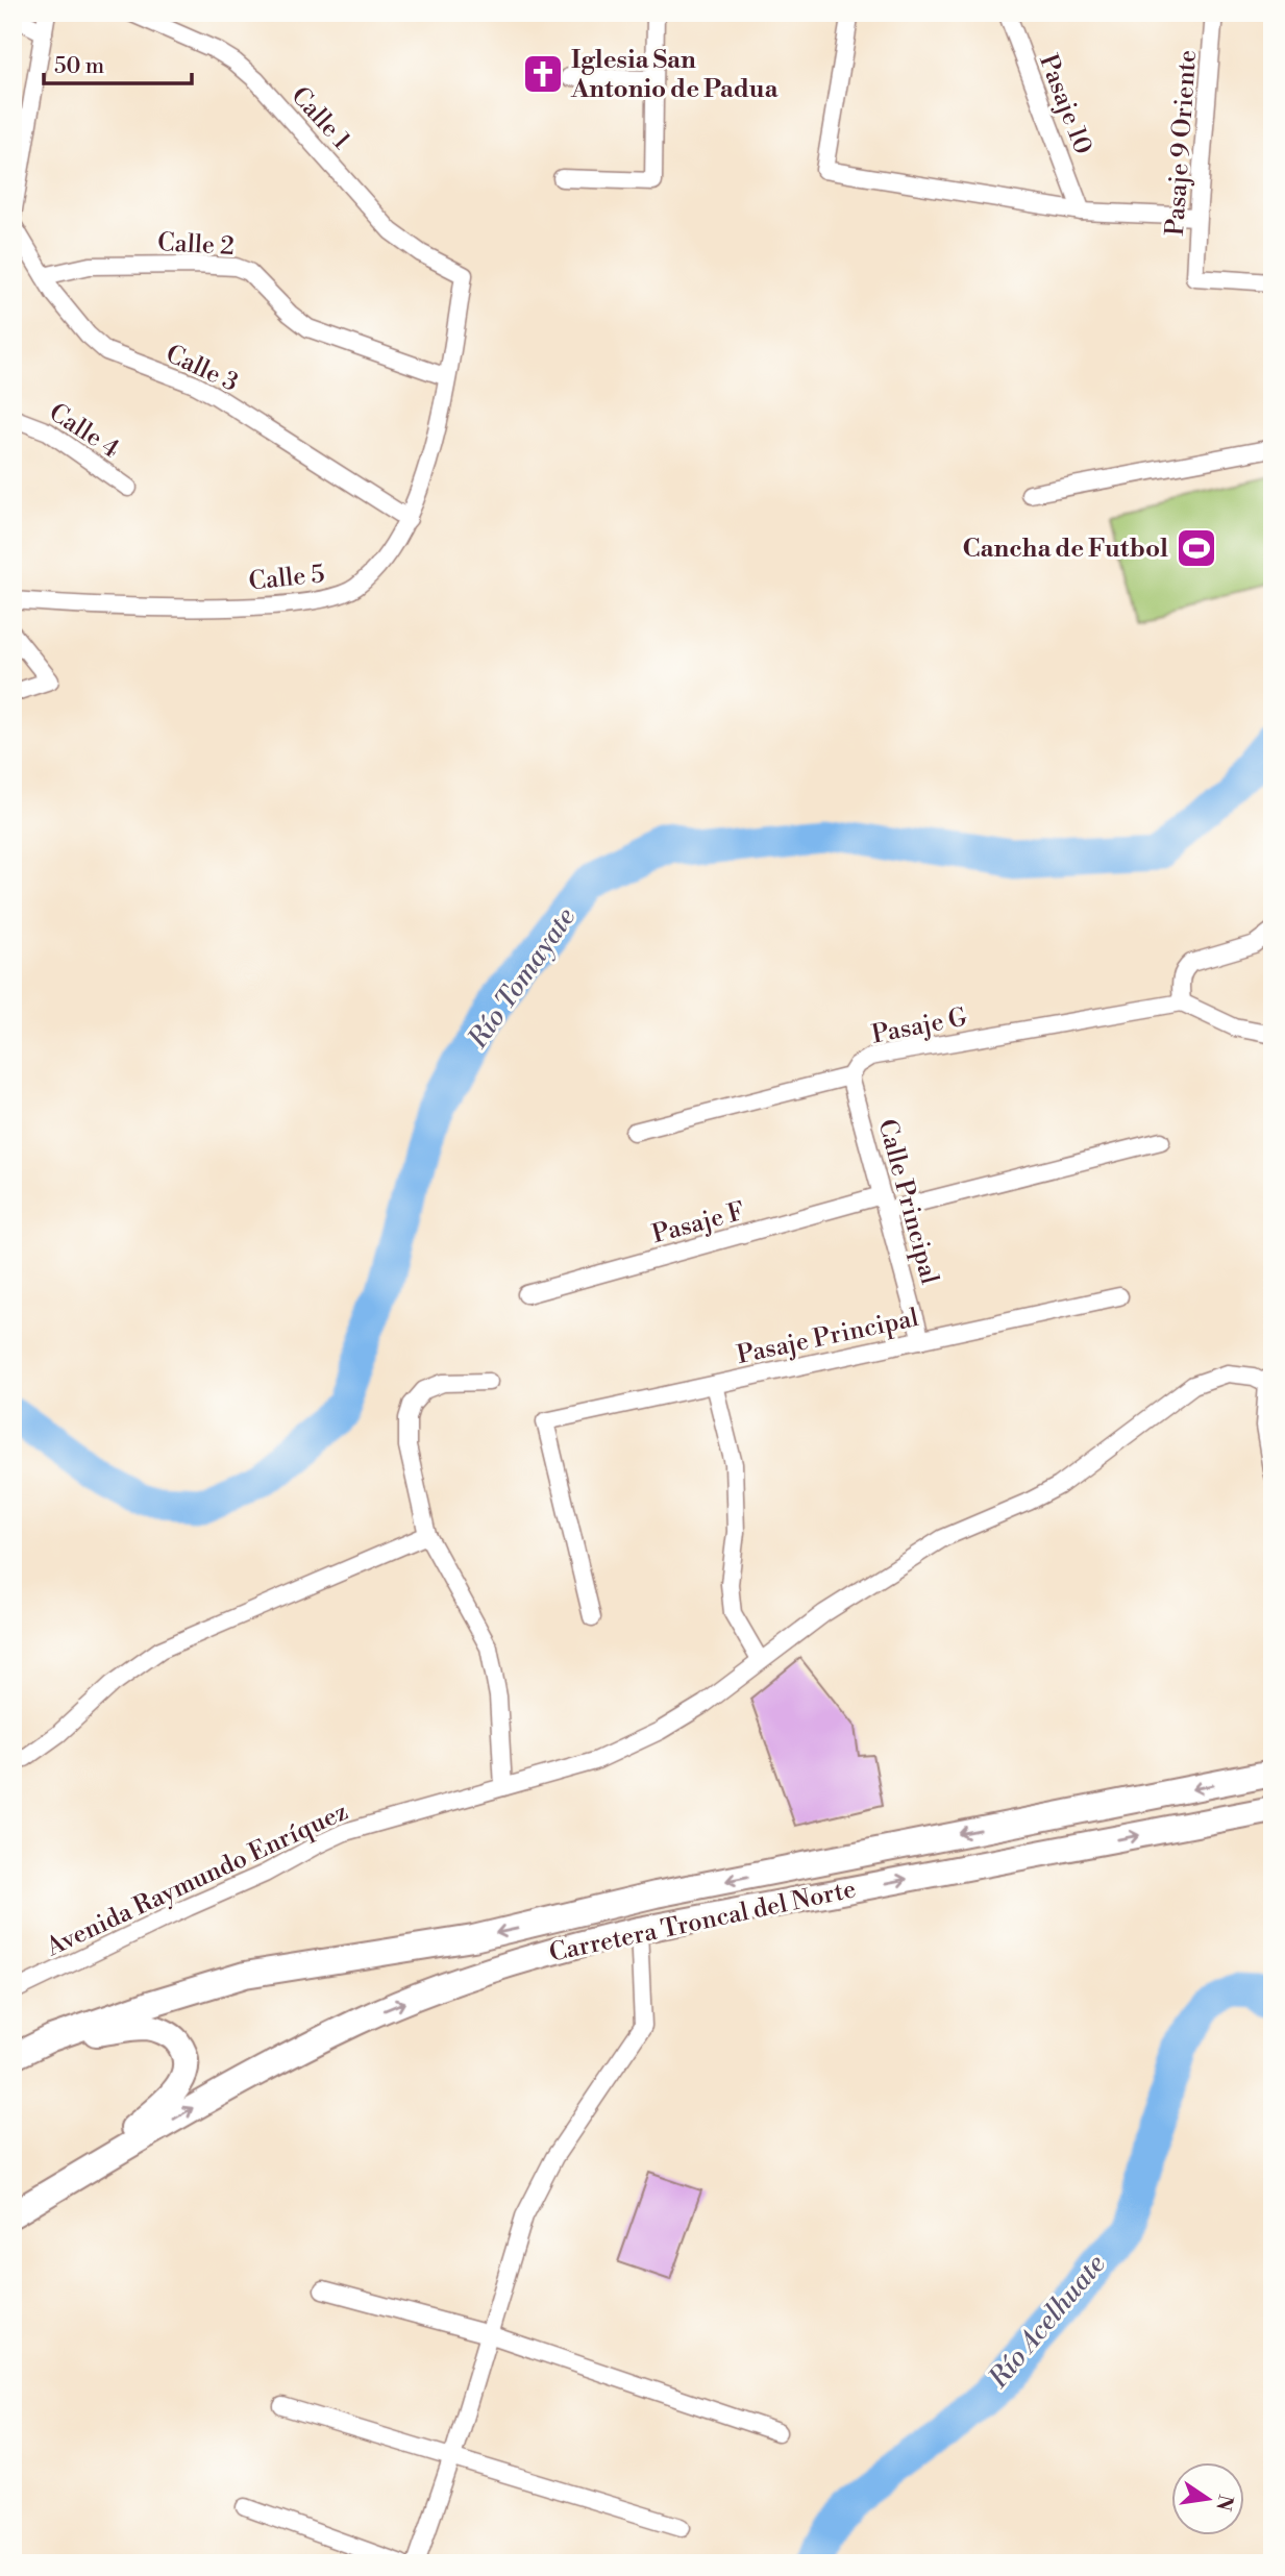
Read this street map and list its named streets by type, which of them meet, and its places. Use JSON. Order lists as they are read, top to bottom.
{
  "streets": {
    "main road": ["Carretera Troncal del Norte"],
    "street": [
      "Pasaje 10",
      "Calle 1",
      "Pasaje 9 Oriente",
      "Calle 2",
      "Calle 3",
      "Calle 4",
      "Calle 5",
      "Pasaje G",
      "Calle Principal",
      "Pasaje F",
      "Pasaje Principal",
      "Avenida Raymundo Enríquez"
    ]
  },
  "crossings": [
    ["Calle 1", "Calle 5"],
    ["Calle 2", "Calle 3"],
    ["Calle 2", "Calle 5"],
    ["Calle 3", "Calle 5"],
    ["Pasaje G", "Calle Principal"],
    ["Calle Principal", "Pasaje F"],
    ["Calle Principal", "Pasaje Principal"]
  ],
  "water": ["Río Tomayate", "Río Acelhuate"],
  "places": {
    "church": ["Iglesia San Antonio de Padua"],
    "sports": ["Cancha de Futbol"]
  },
  "scale_bar": "50 m",
  "north": "right"
}
